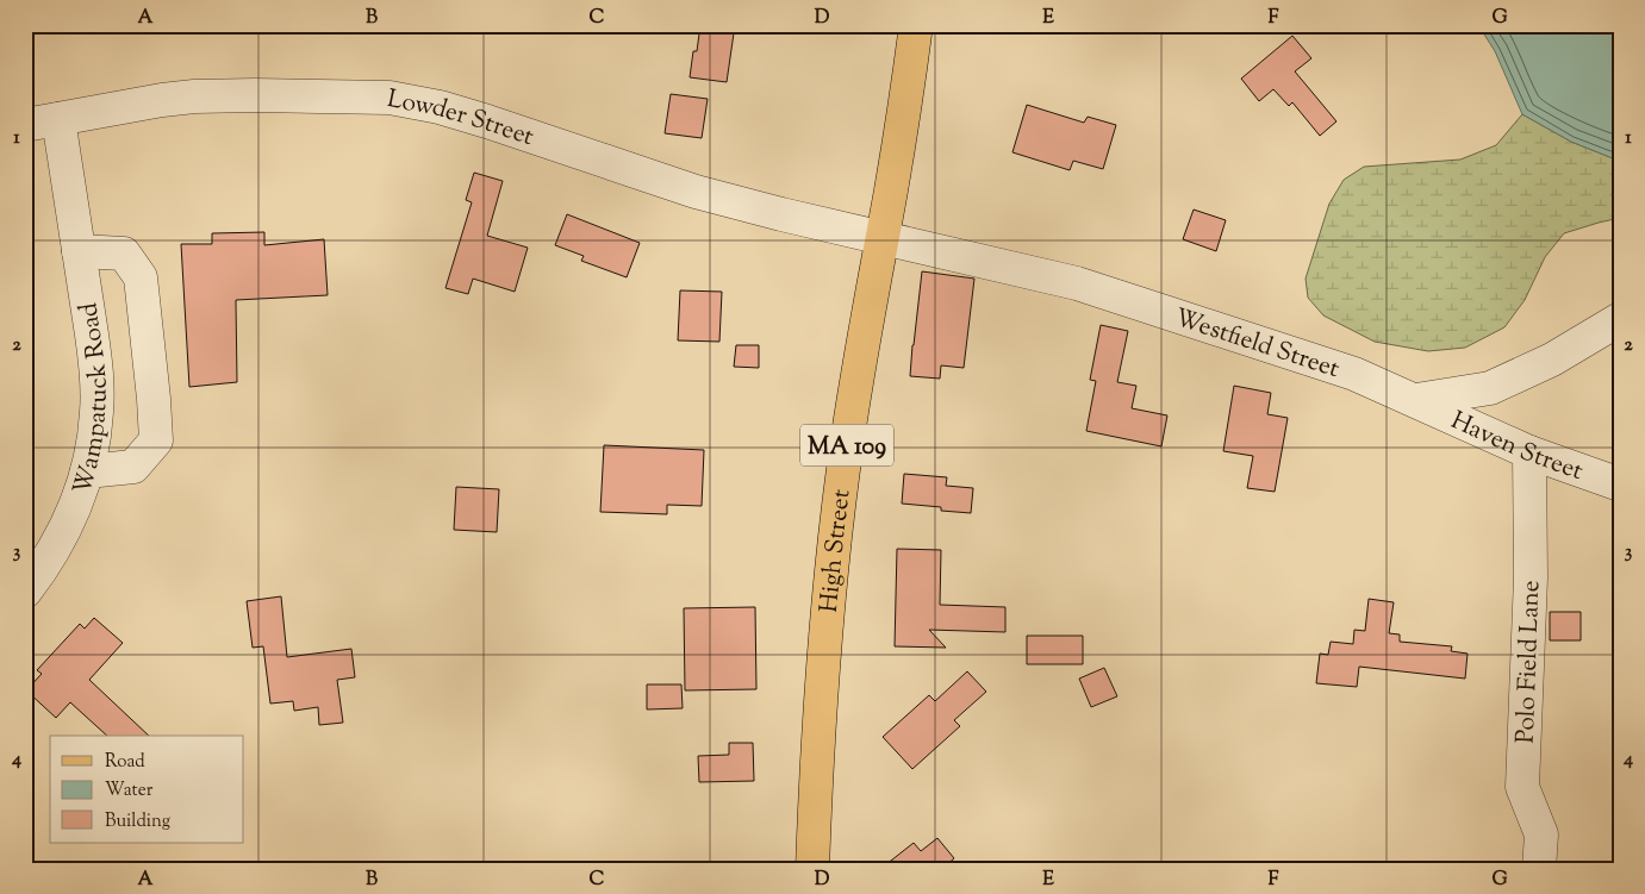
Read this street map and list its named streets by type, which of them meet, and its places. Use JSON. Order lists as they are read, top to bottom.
{
  "streets": {
    "main road": ["MA 109", "High Street"],
    "street": [
      "Lowder Street",
      "Westfield Street",
      "Wampatuck Road",
      "Haven Street",
      "Polo Field Lane"
    ]
  },
  "crossings": [
    ["Lowder Street", "Westfield Street"],
    ["Lowder Street", "Wampatuck Road"],
    ["Lowder Street", "High Street"],
    ["Westfield Street", "Haven Street"],
    ["Westfield Street", "High Street"],
    ["Haven Street", "Polo Field Lane"]
  ],
  "legend": ["Road", "Water", "Building"],
  "grid": {
    "columns": [
      "A",
      "B",
      "C",
      "D",
      "E",
      "F",
      "G"
    ],
    "rows": [
      "1",
      "2",
      "3",
      "4"
    ]
  }
}
